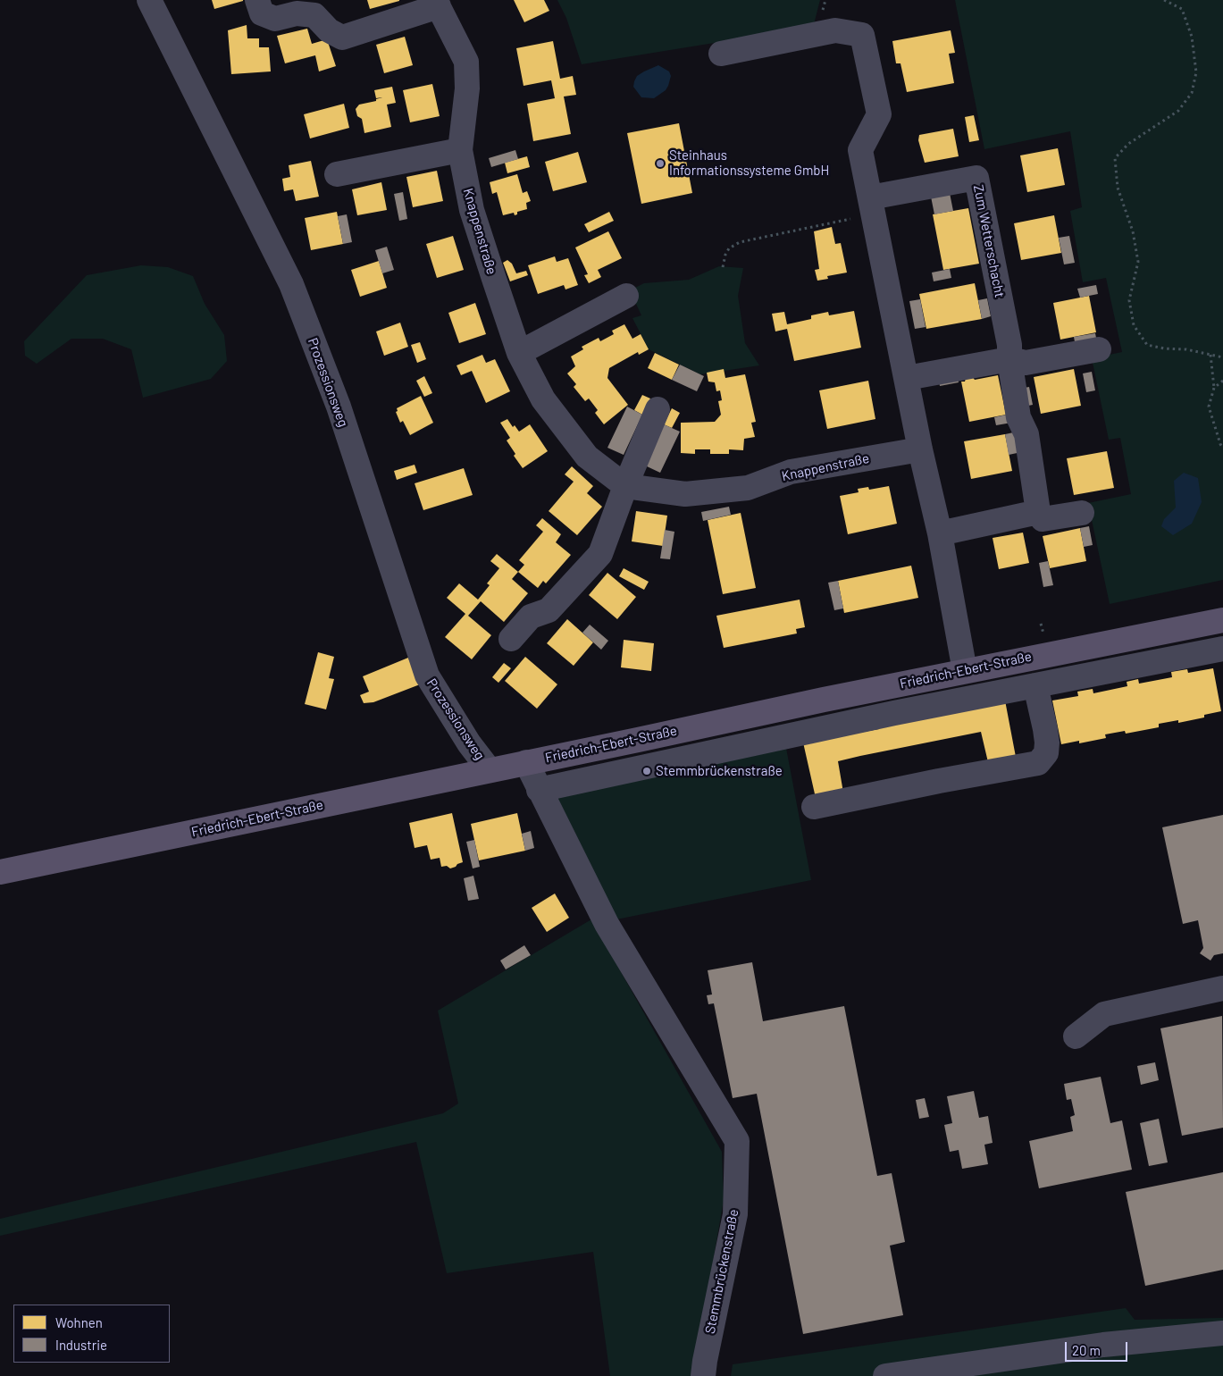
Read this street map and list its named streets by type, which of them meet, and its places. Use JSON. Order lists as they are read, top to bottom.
{
  "streets": {
    "main road": ["Friedrich-Ebert-Straße"],
    "street": [
      "Knappenstraße",
      "Zum Wetterschacht",
      "Prozessionsweg",
      "Stemmbrückenstraße"
    ]
  },
  "crossings": [
    ["Prozessionsweg", "Friedrich-Ebert-Straße"]
  ],
  "places": ["Steinhaus Informationssysteme GmbH", "Stemmbrückenstraße"],
  "legend": ["Wohnen", "Industrie"],
  "scale_bar": "20 m"
}
